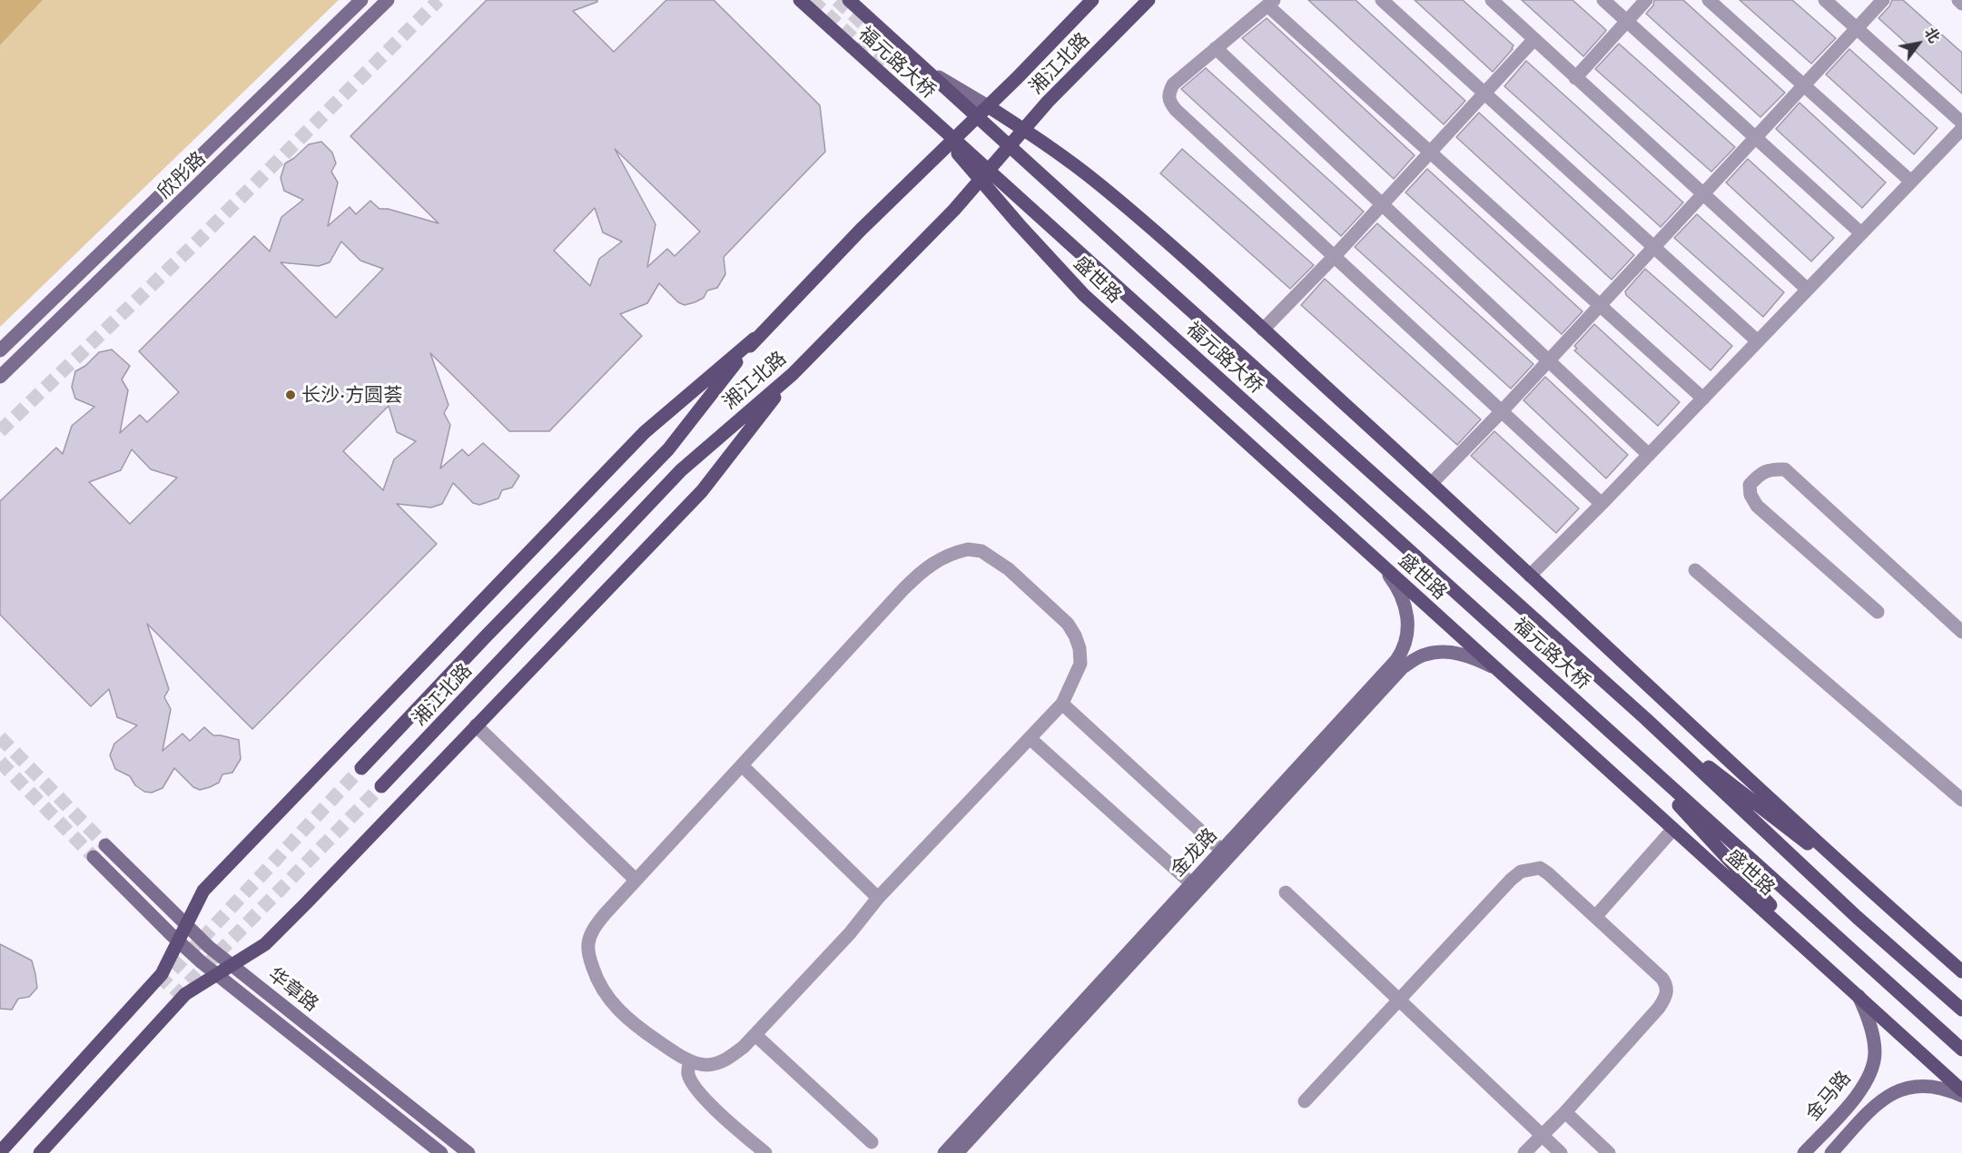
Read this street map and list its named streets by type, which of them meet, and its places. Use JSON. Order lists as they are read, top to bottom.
{
  "streets": {
    "main road": [
      "福元路大桥",
      "湘江北路",
      "欣彤路",
      "盛世路",
      "金龙路",
      "华章路",
      "金马路"
    ]
  },
  "crossings": [
    ["湘江北路", "盛世路"],
    ["盛世路", "金龙路"],
    ["盛世路", "金马路"]
  ],
  "places": ["长沙·方圆荟"],
  "north": "top right"
}
